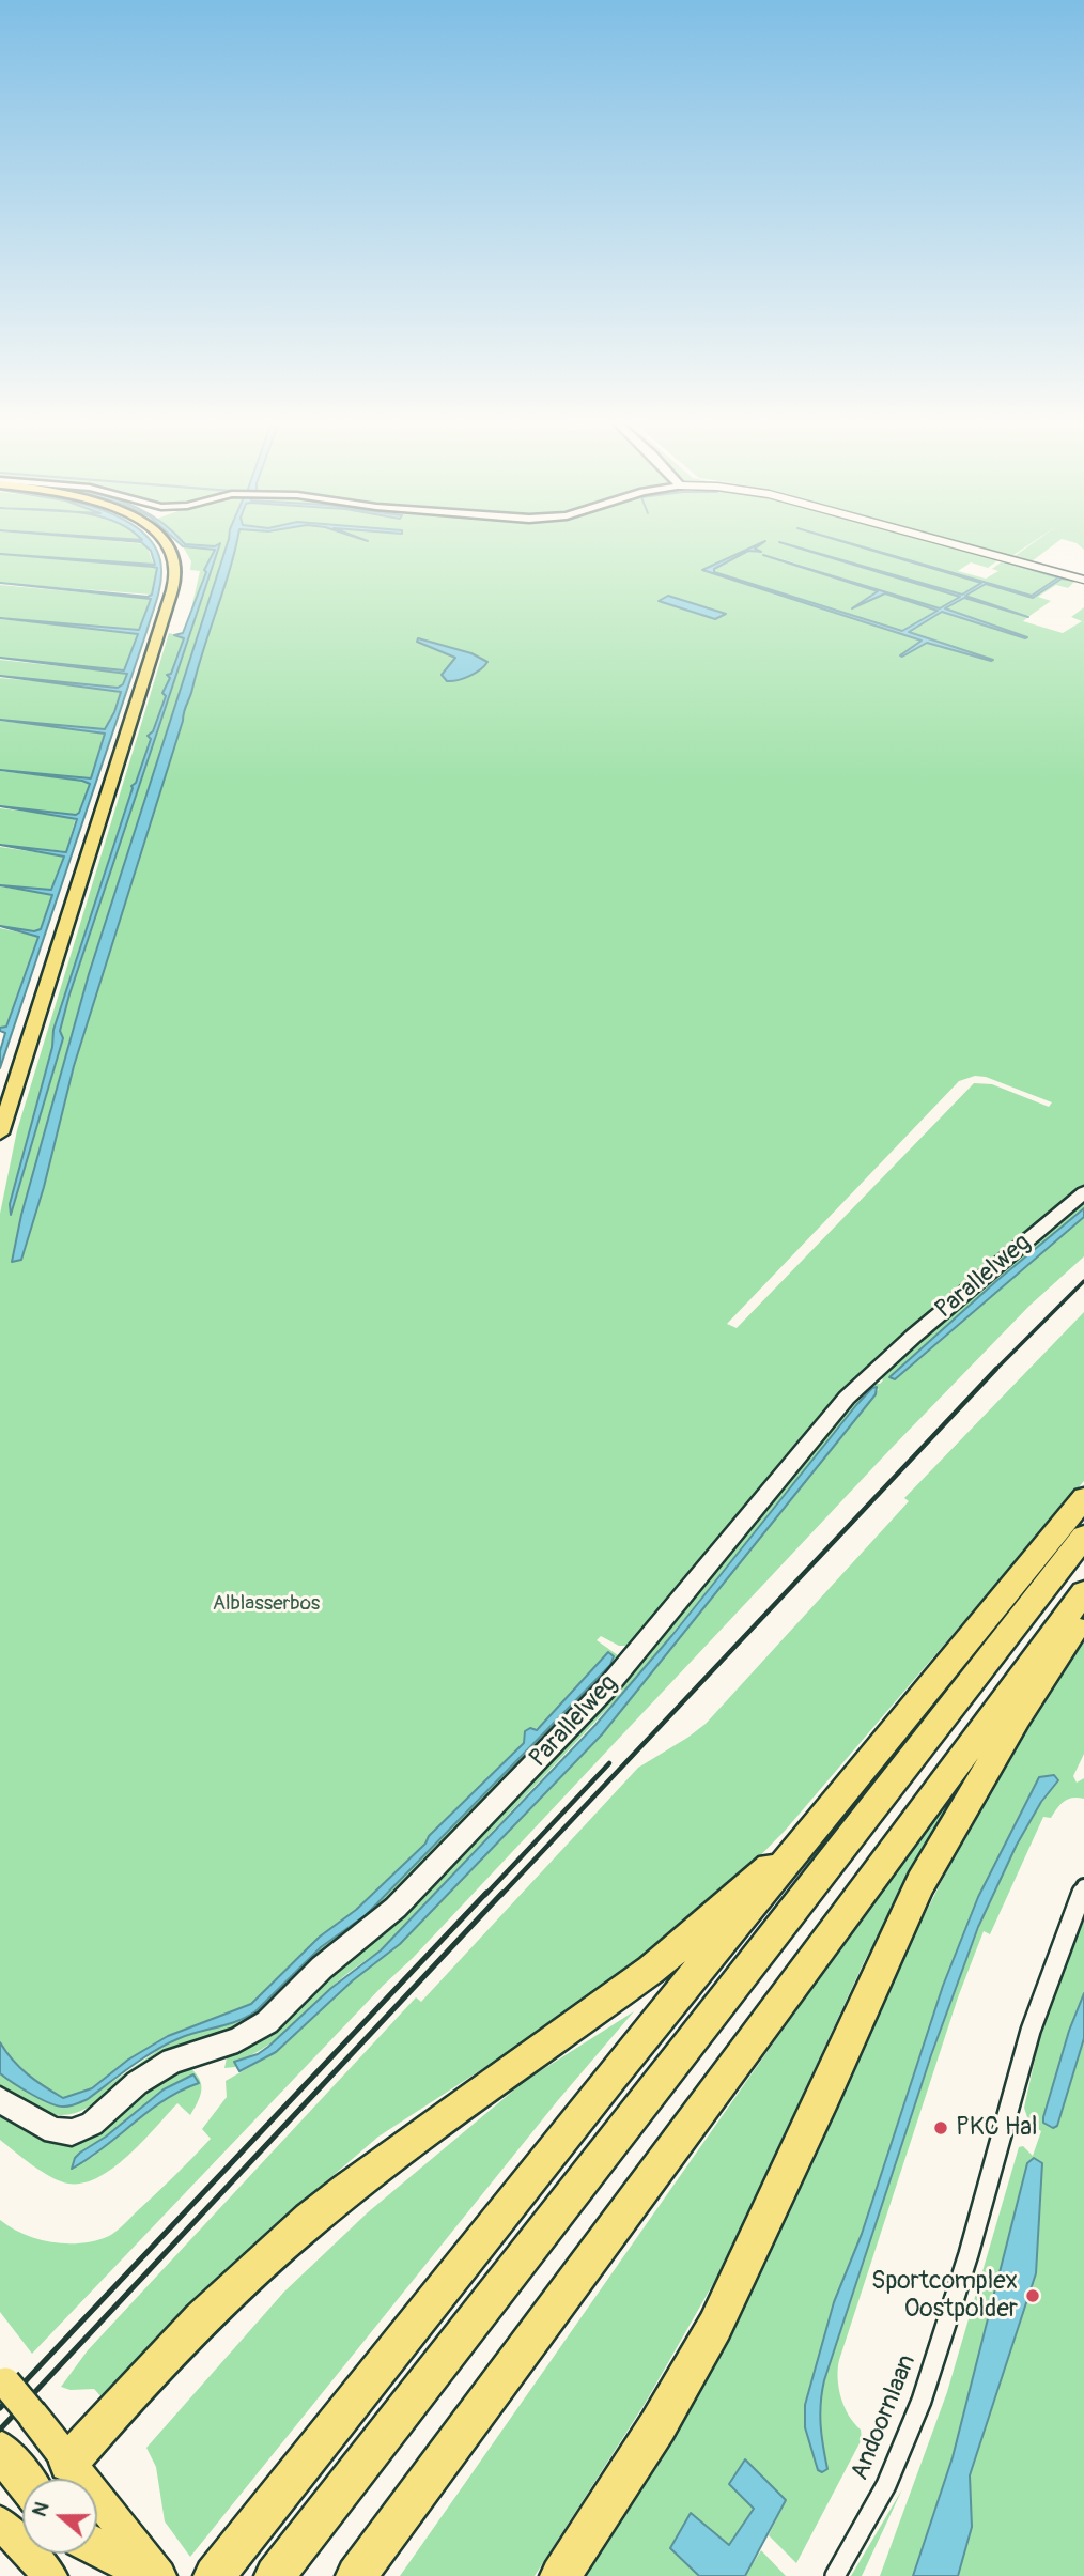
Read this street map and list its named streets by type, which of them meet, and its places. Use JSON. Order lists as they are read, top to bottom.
{
  "streets": {
    "street": ["Parallelweg", "Andoornlaan"]
  },
  "parks": ["Alblasserbos"],
  "places": ["PKC Hal", "Sportcomplex Oostpolder"],
  "north": "left"
}
